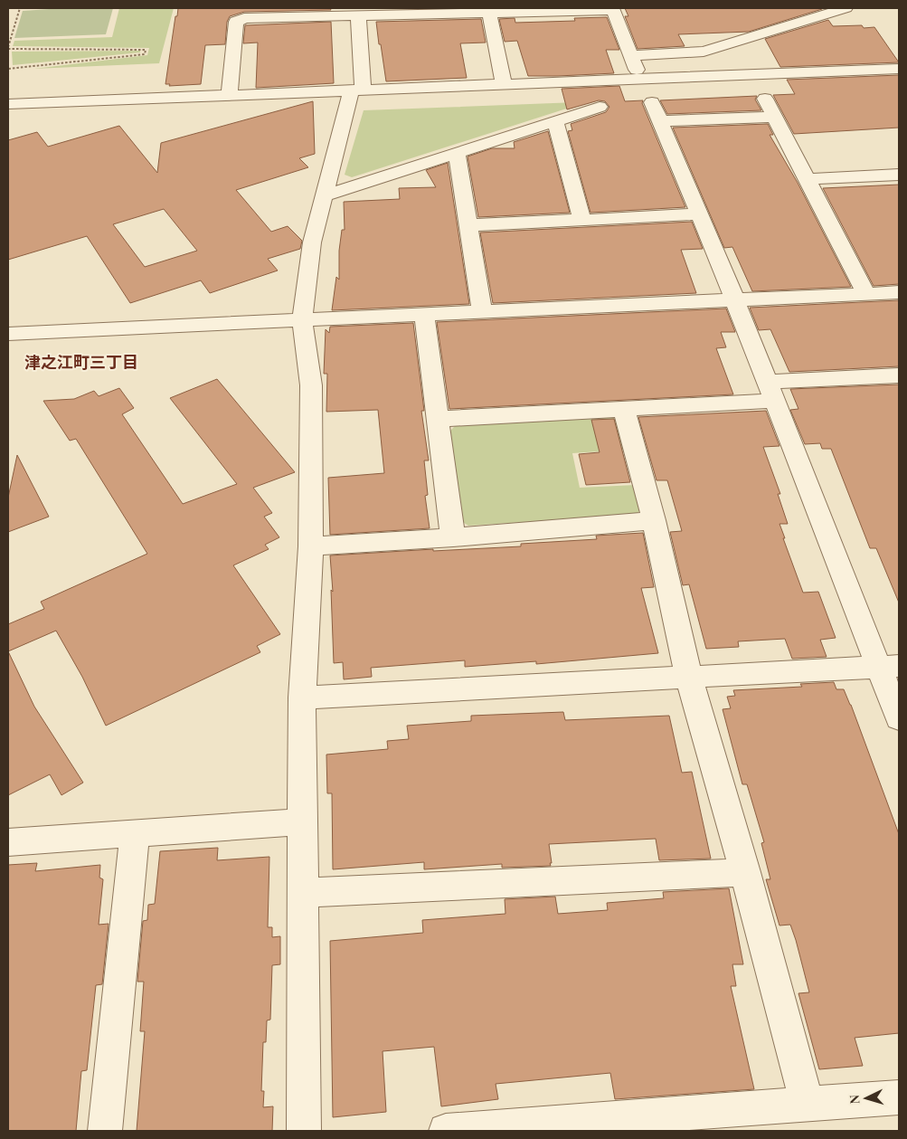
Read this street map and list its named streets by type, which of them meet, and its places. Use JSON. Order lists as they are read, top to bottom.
{
  "districts": ["津之江町三丁目"],
  "north": "left"
}
